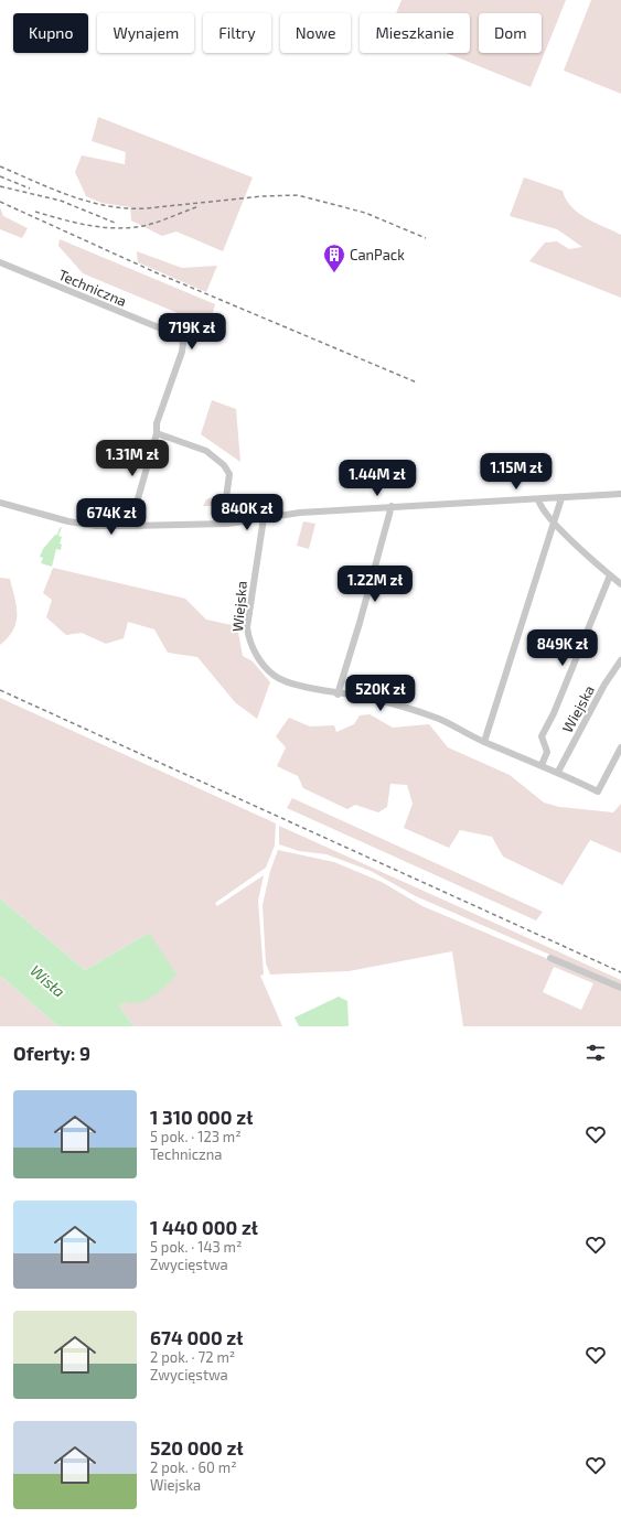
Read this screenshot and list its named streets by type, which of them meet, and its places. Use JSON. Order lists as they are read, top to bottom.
{
  "streets": {
    "street": ["Techniczna", "Wiejska"]
  },
  "water": ["Wisła"],
  "places": {
    "building": ["CanPack"]
  },
  "page": {
    "chip": [
      "Kupno",
      "Wynajem",
      "Filtry",
      "Nowe",
      "Mieszkanie",
      "Dom"
    ],
    "price": [
      "719K zł",
      "1.31M zł",
      "1.15M zł",
      "1.44M zł",
      "840K zł",
      "674K zł",
      "1.22M zł",
      "849K zł",
      "520K zł"
    ],
    "heading": "Oferty: 9",
    "list": [
      {
        "name": "1 310 000 zł",
        "note": "5 pok. · 123 m² · Techniczna"
      },
      {
        "name": "1 440 000 zł",
        "note": "5 pok. · 143 m² · Zwycięstwa"
      },
      {
        "name": "674 000 zł",
        "note": "2 pok. · 72 m² · Zwycięstwa"
      },
      {
        "name": "520 000 zł",
        "note": "2 pok. · 60 m² · Wiejska"
      }
    ]
  }
}
